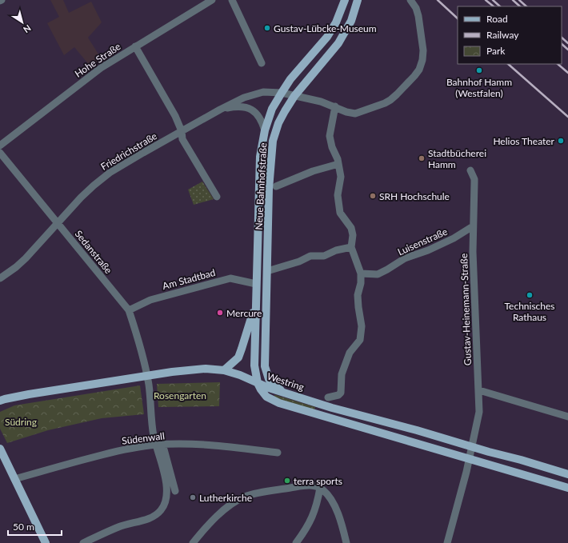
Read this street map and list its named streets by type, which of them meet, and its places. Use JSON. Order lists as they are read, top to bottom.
{
  "streets": {
    "main road": ["Neue Bahnhofstraße", "Westring"],
    "street": [
      "Hohe Straße",
      "Friedrichstraße",
      "Luisenstraße",
      "Sedanstraße",
      "Am Stadtbad",
      "Gustav-Heinemann-Straße",
      "Südenwall"
    ]
  },
  "crossings": [
    ["Friedrichstraße", "Neue Bahnhofstraße"],
    ["Friedrichstraße", "Sedanstraße"],
    ["Neue Bahnhofstraße", "Am Stadtbad"],
    ["Neue Bahnhofstraße", "Westring"],
    ["Luisenstraße", "Gustav-Heinemann-Straße"],
    ["Sedanstraße", "Am Stadtbad"],
    ["Sedanstraße", "Südenwall"],
    ["Gustav-Heinemann-Straße", "Westring"]
  ],
  "parks": ["Rosengarten", "Südring"],
  "places": [
    "Gustav-Lübcke-Museum",
    "Bahnhof Hamm (Westfalen)",
    "Helios Theater",
    "Stadtbücherei Hamm",
    "SRH Hochschule",
    "Technisches Rathaus",
    "Mercure",
    "terra sports",
    "Lutherkirche"
  ],
  "legend": ["Road", "Railway", "Park"],
  "scale_bar": "50 m",
  "north": "bottom right"
}
